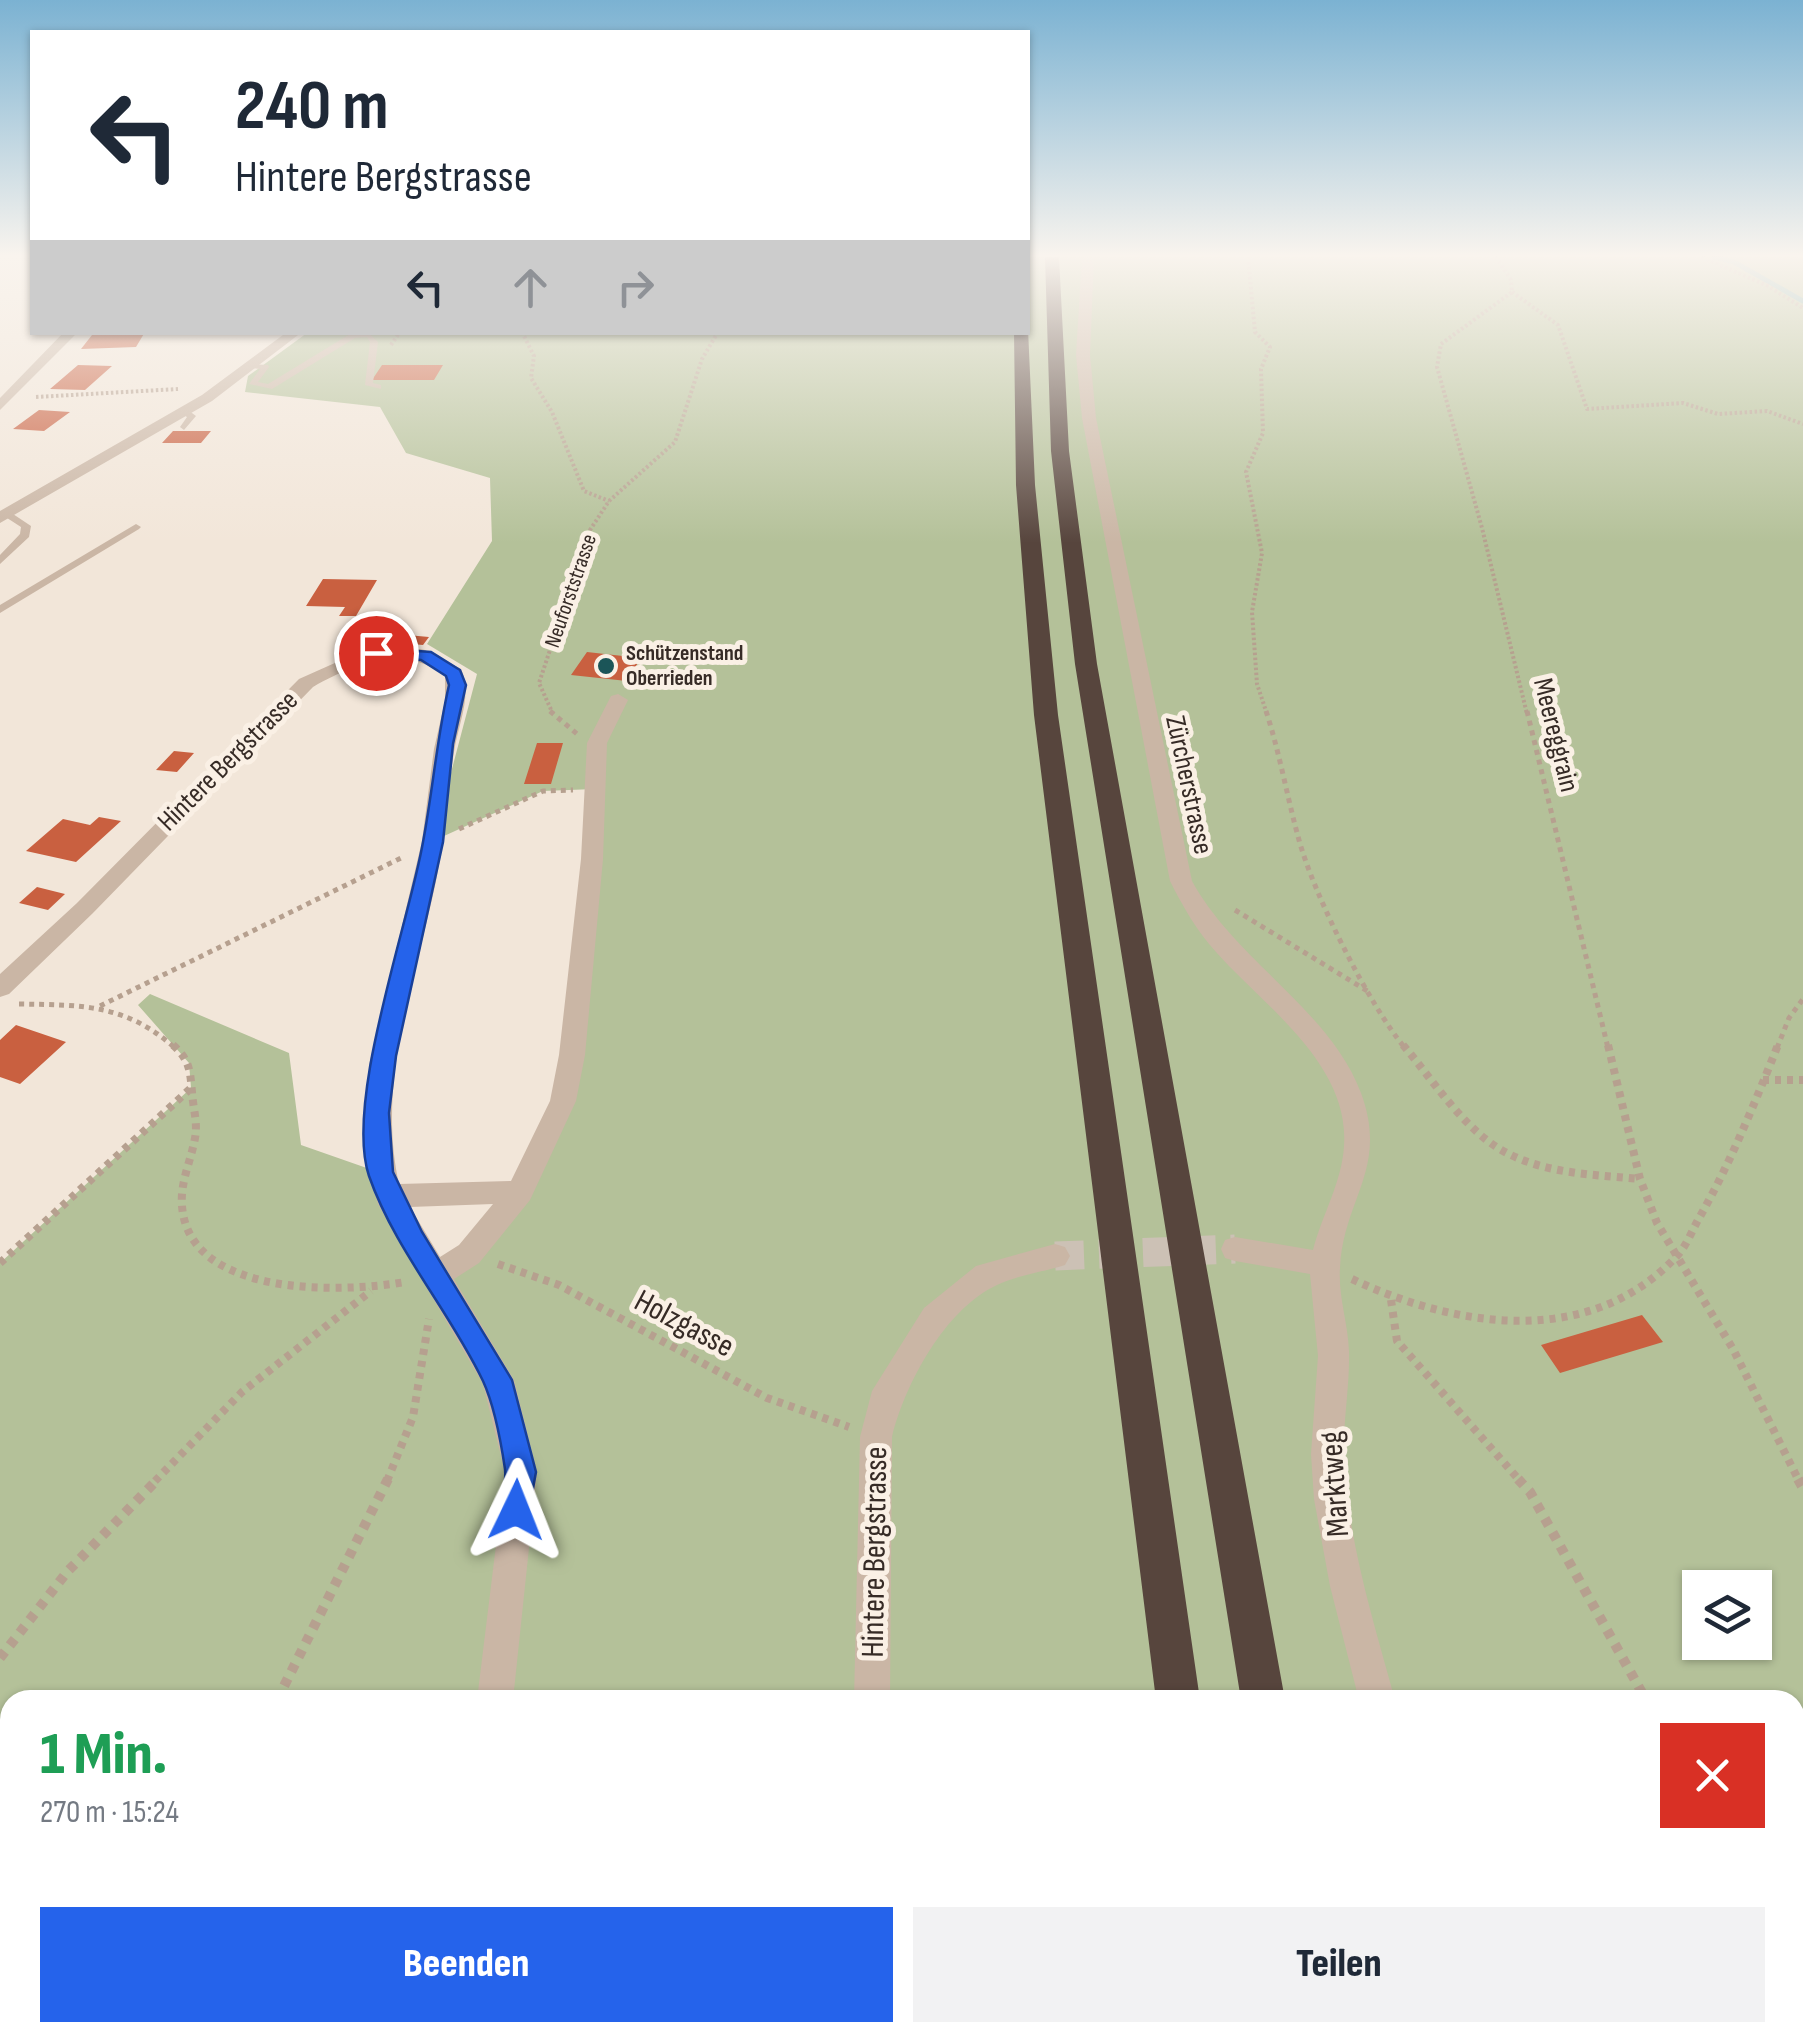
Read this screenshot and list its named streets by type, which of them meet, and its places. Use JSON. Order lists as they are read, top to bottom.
{
  "streets": {
    "street": ["Hintere Bergstrasse", "Zürcherstrasse", "Marktweg"],
    "path": ["Neuforststrasse", "Meereggrain", "Holzgasse"]
  },
  "crossings": [
    ["Hintere Bergstrasse", "Holzgasse"],
    ["Zürcherstrasse", "Marktweg"]
  ],
  "places": ["Schützenstand Oberrieden"],
  "page": {
    "turn": ["240 m", "Hintere Bergstrasse"],
    "heading": ["1 Min.", "270 m · 15:24"],
    "buttons": ["Beenden", "Teilen"]
  }
}
